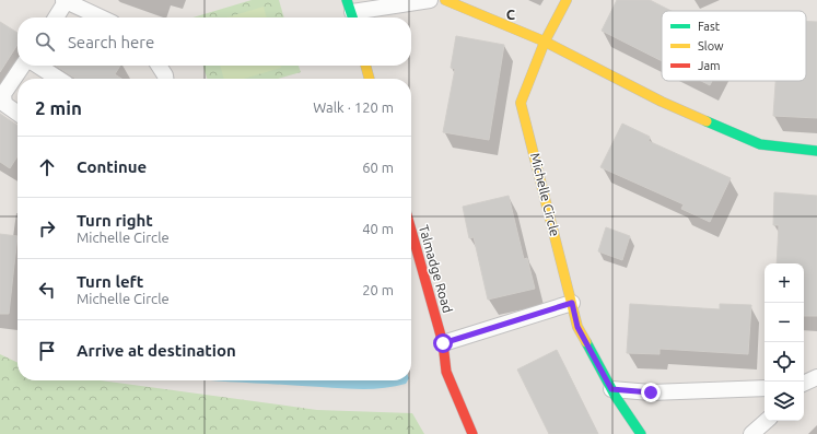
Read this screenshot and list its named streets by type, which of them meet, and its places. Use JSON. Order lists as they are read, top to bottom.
{
  "streets": {
    "street": ["Michelle Circle", "Talmadge Road"]
  },
  "legend": ["Fast", "Slow", "Jam"],
  "page": {
    "search": "Search here",
    "heading": ["2 min", "Walk · 120 m"],
    "list": [
      ["Continue", "60 m"],
      ["Turn right", "Michelle Circle", "40 m"],
      ["Turn left", "Michelle Circle", "20 m"],
      "Arrive at destination"
    ],
    "map_buttons": ["+", "−"]
  },
  "grid": {
    "columns": ["C"]
  }
}
